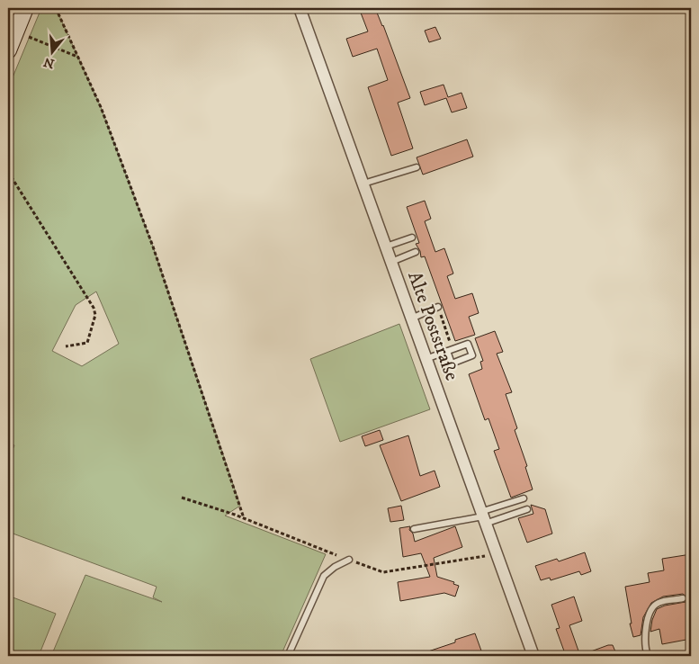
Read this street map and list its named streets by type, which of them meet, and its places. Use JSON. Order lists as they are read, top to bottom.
{
  "streets": {
    "street": ["Alte Poststraße"]
  },
  "north": "bottom"
}
